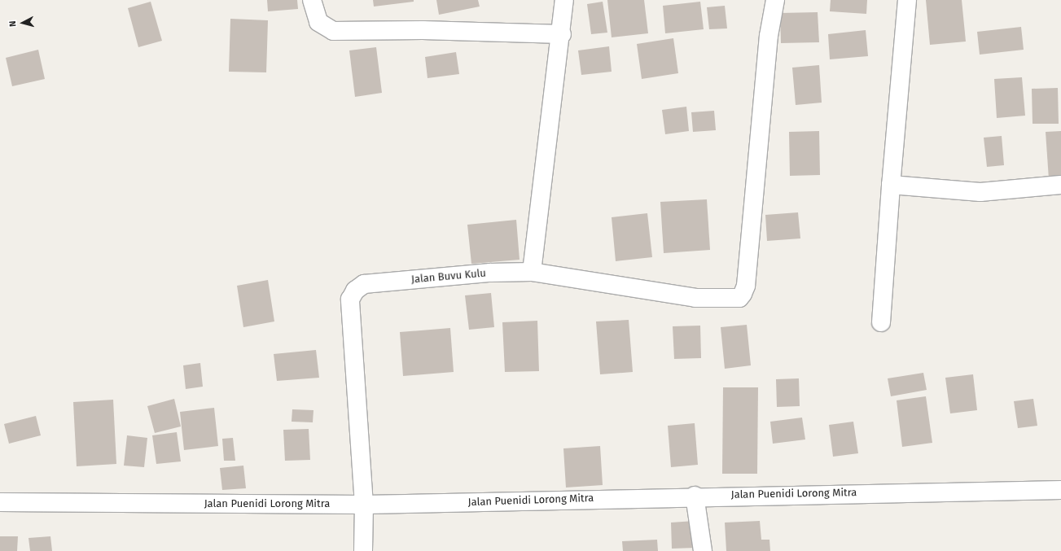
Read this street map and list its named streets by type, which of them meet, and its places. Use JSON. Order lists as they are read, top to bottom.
{
  "streets": {
    "street": ["Jalan Buvu Kulu", "Jalan Puenidi Lorong Mitra"]
  },
  "crossings": [
    ["Jalan Buvu Kulu", "Jalan Puenidi Lorong Mitra"]
  ],
  "north": "left"
}
